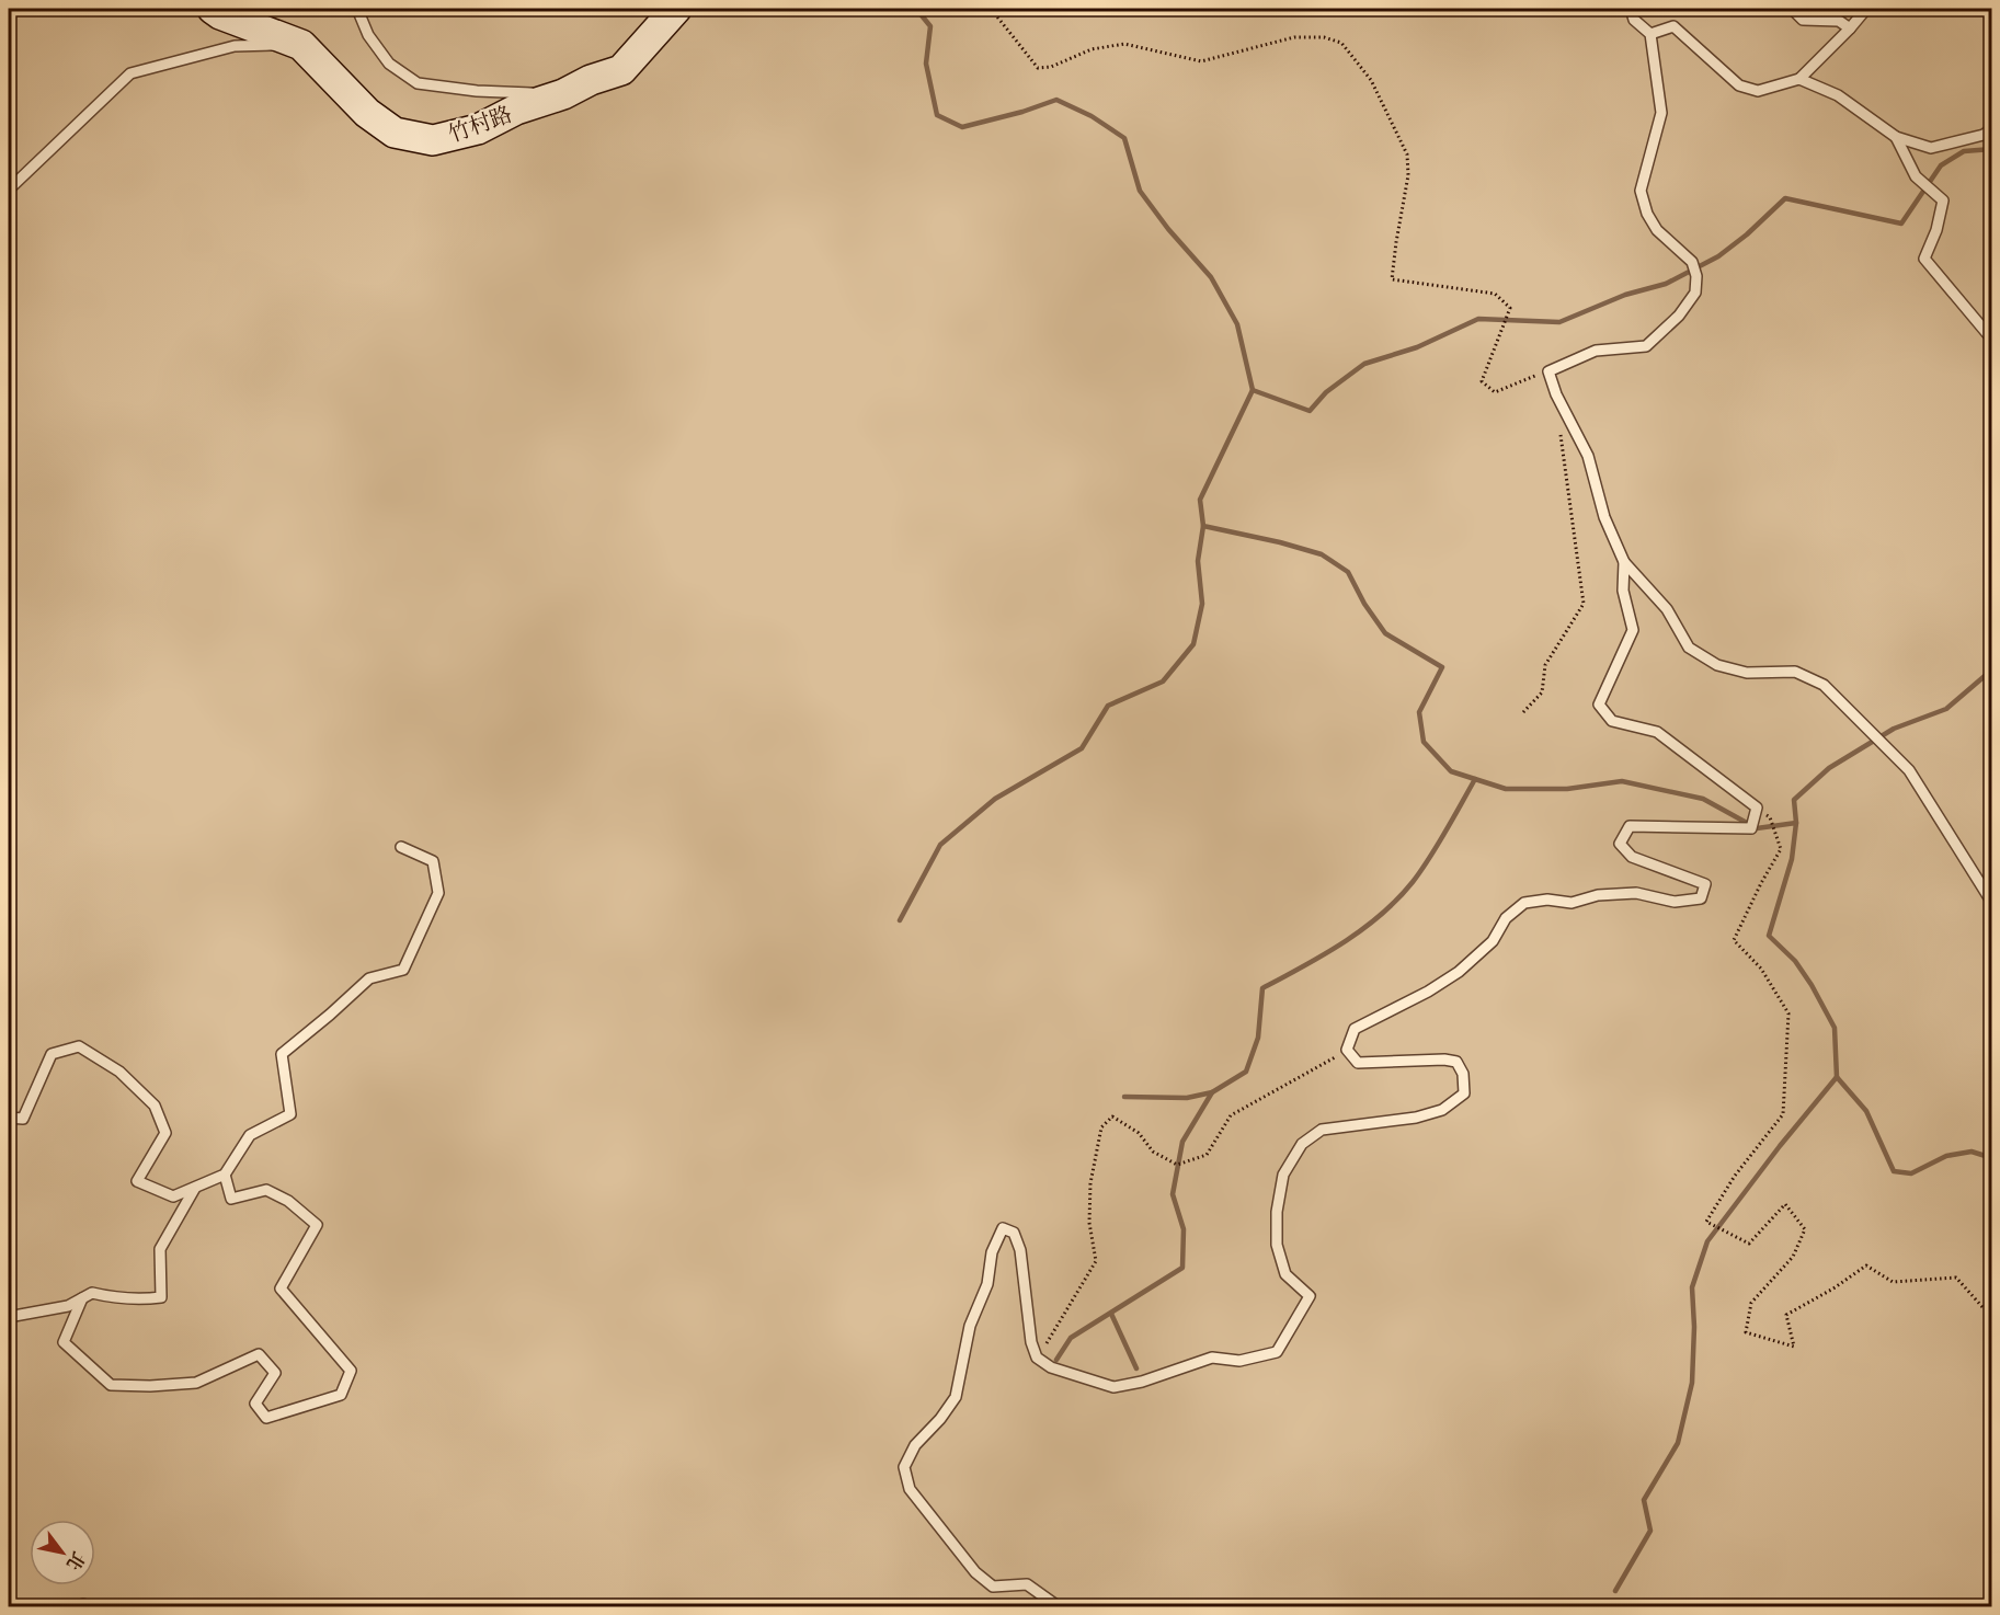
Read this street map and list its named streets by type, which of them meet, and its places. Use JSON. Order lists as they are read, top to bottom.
{
  "streets": {
    "street": ["竹村路"]
  },
  "north": "bottom right"
}
